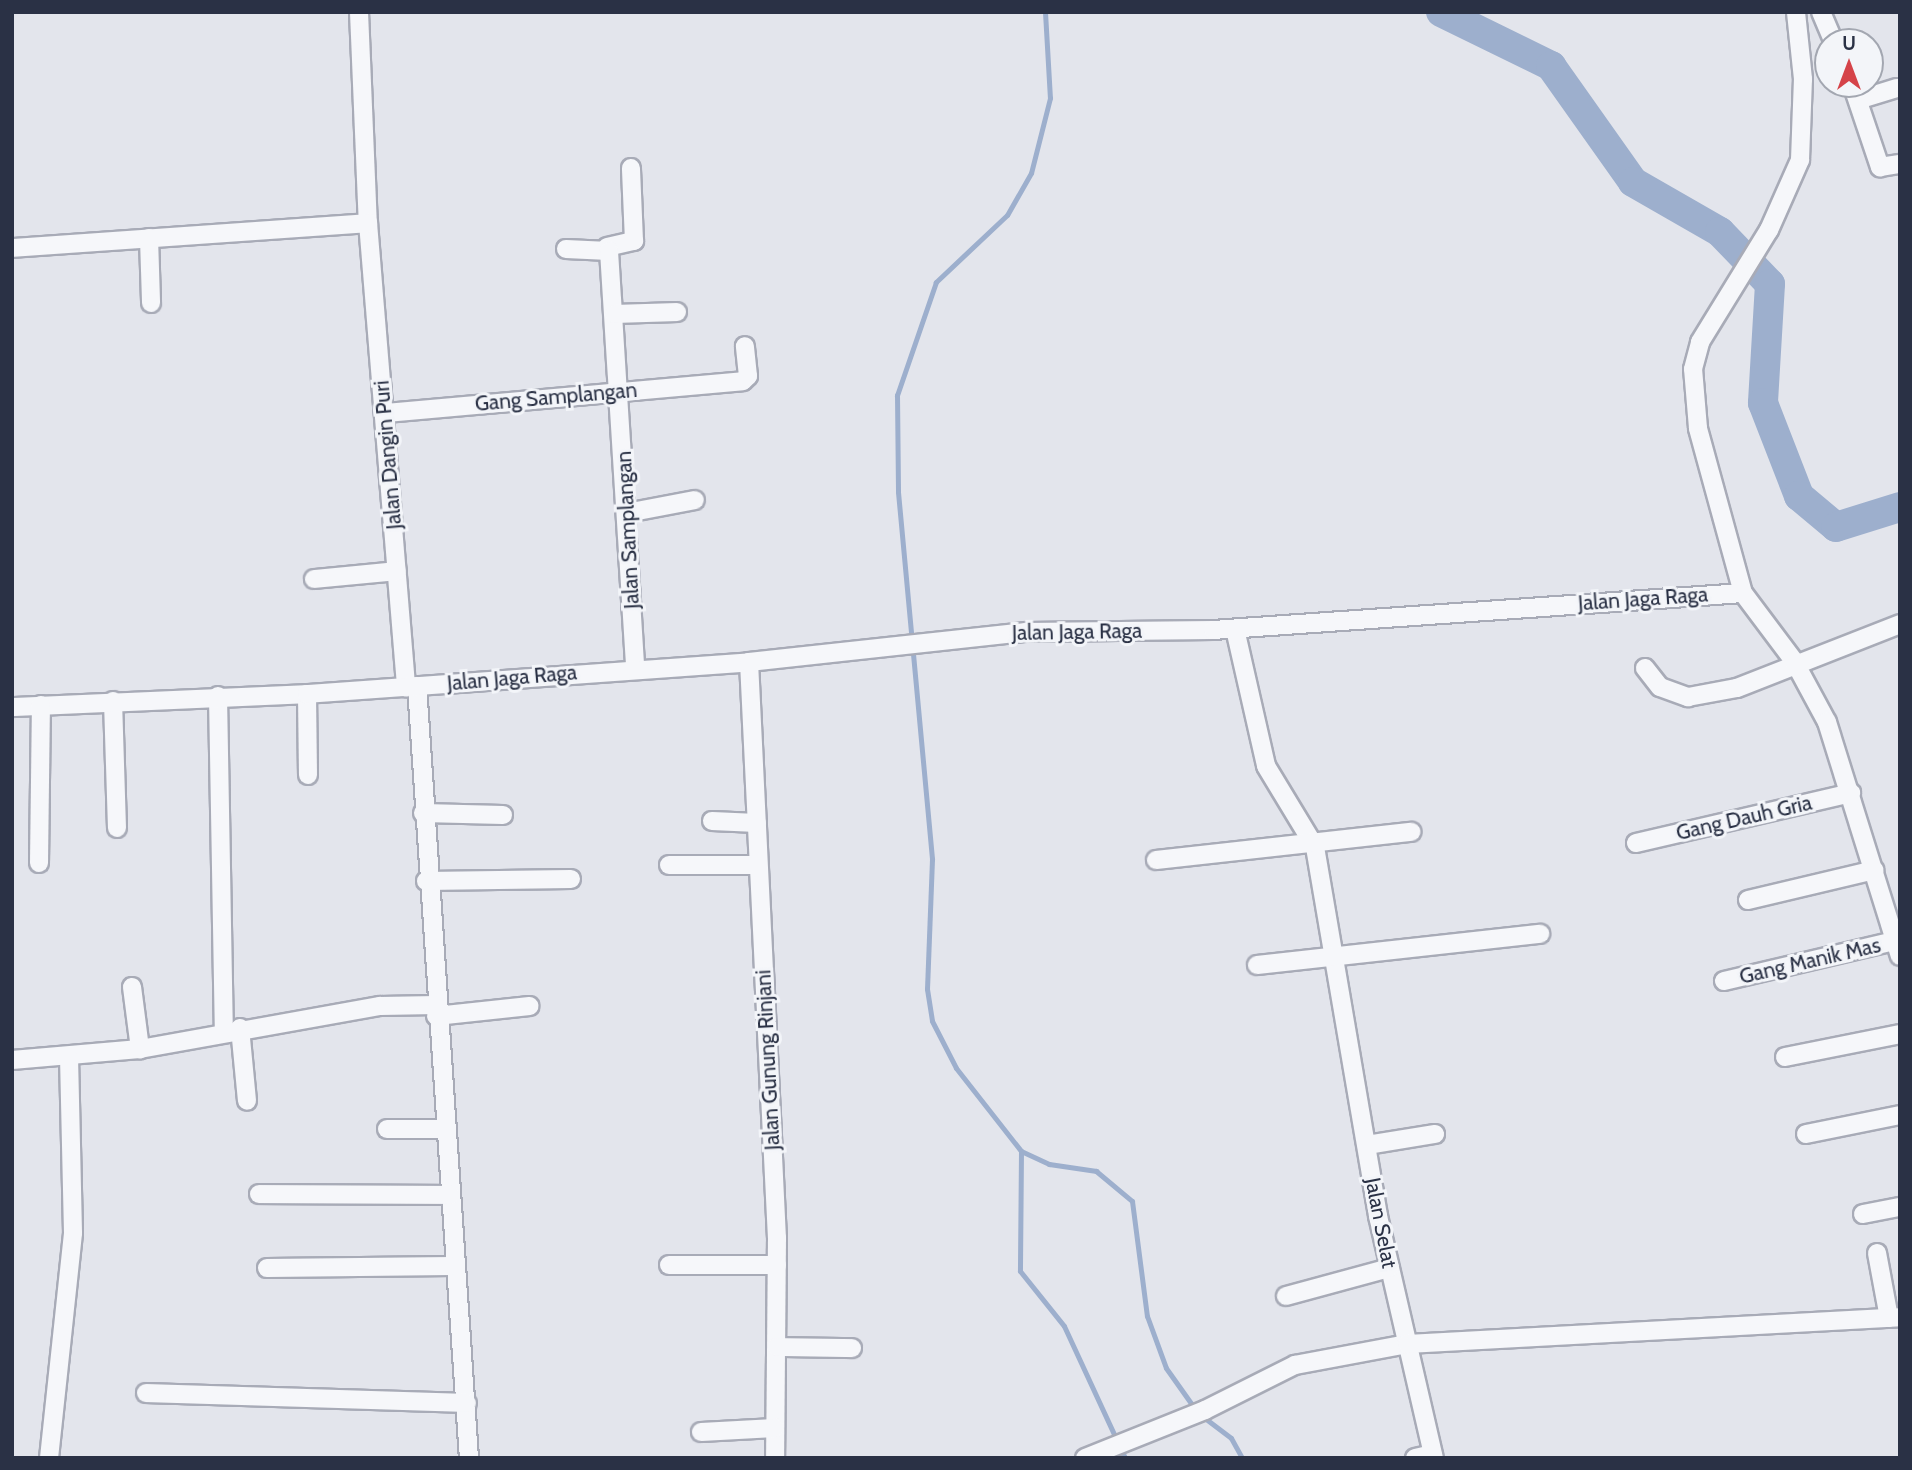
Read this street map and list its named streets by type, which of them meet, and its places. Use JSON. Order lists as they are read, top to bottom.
{
  "streets": {
    "street": [
      "Gang Samplangan",
      "Jalan Dangin Puri",
      "Jalan Samplangan",
      "Jalan Jaga Raga",
      "Gang Dauh Gria",
      "Gang Manik Mas",
      "Jalan Gunung Rinjani",
      "Jalan Selat"
    ]
  },
  "crossings": [
    ["Gang Samplangan", "Jalan Dangin Puri"],
    ["Gang Samplangan", "Jalan Samplangan"],
    ["Jalan Dangin Puri", "Jalan Jaga Raga"],
    ["Jalan Samplangan", "Jalan Jaga Raga"],
    ["Jalan Jaga Raga", "Jalan Gunung Rinjani"],
    ["Jalan Jaga Raga", "Jalan Selat"]
  ],
  "north": "top"
}
